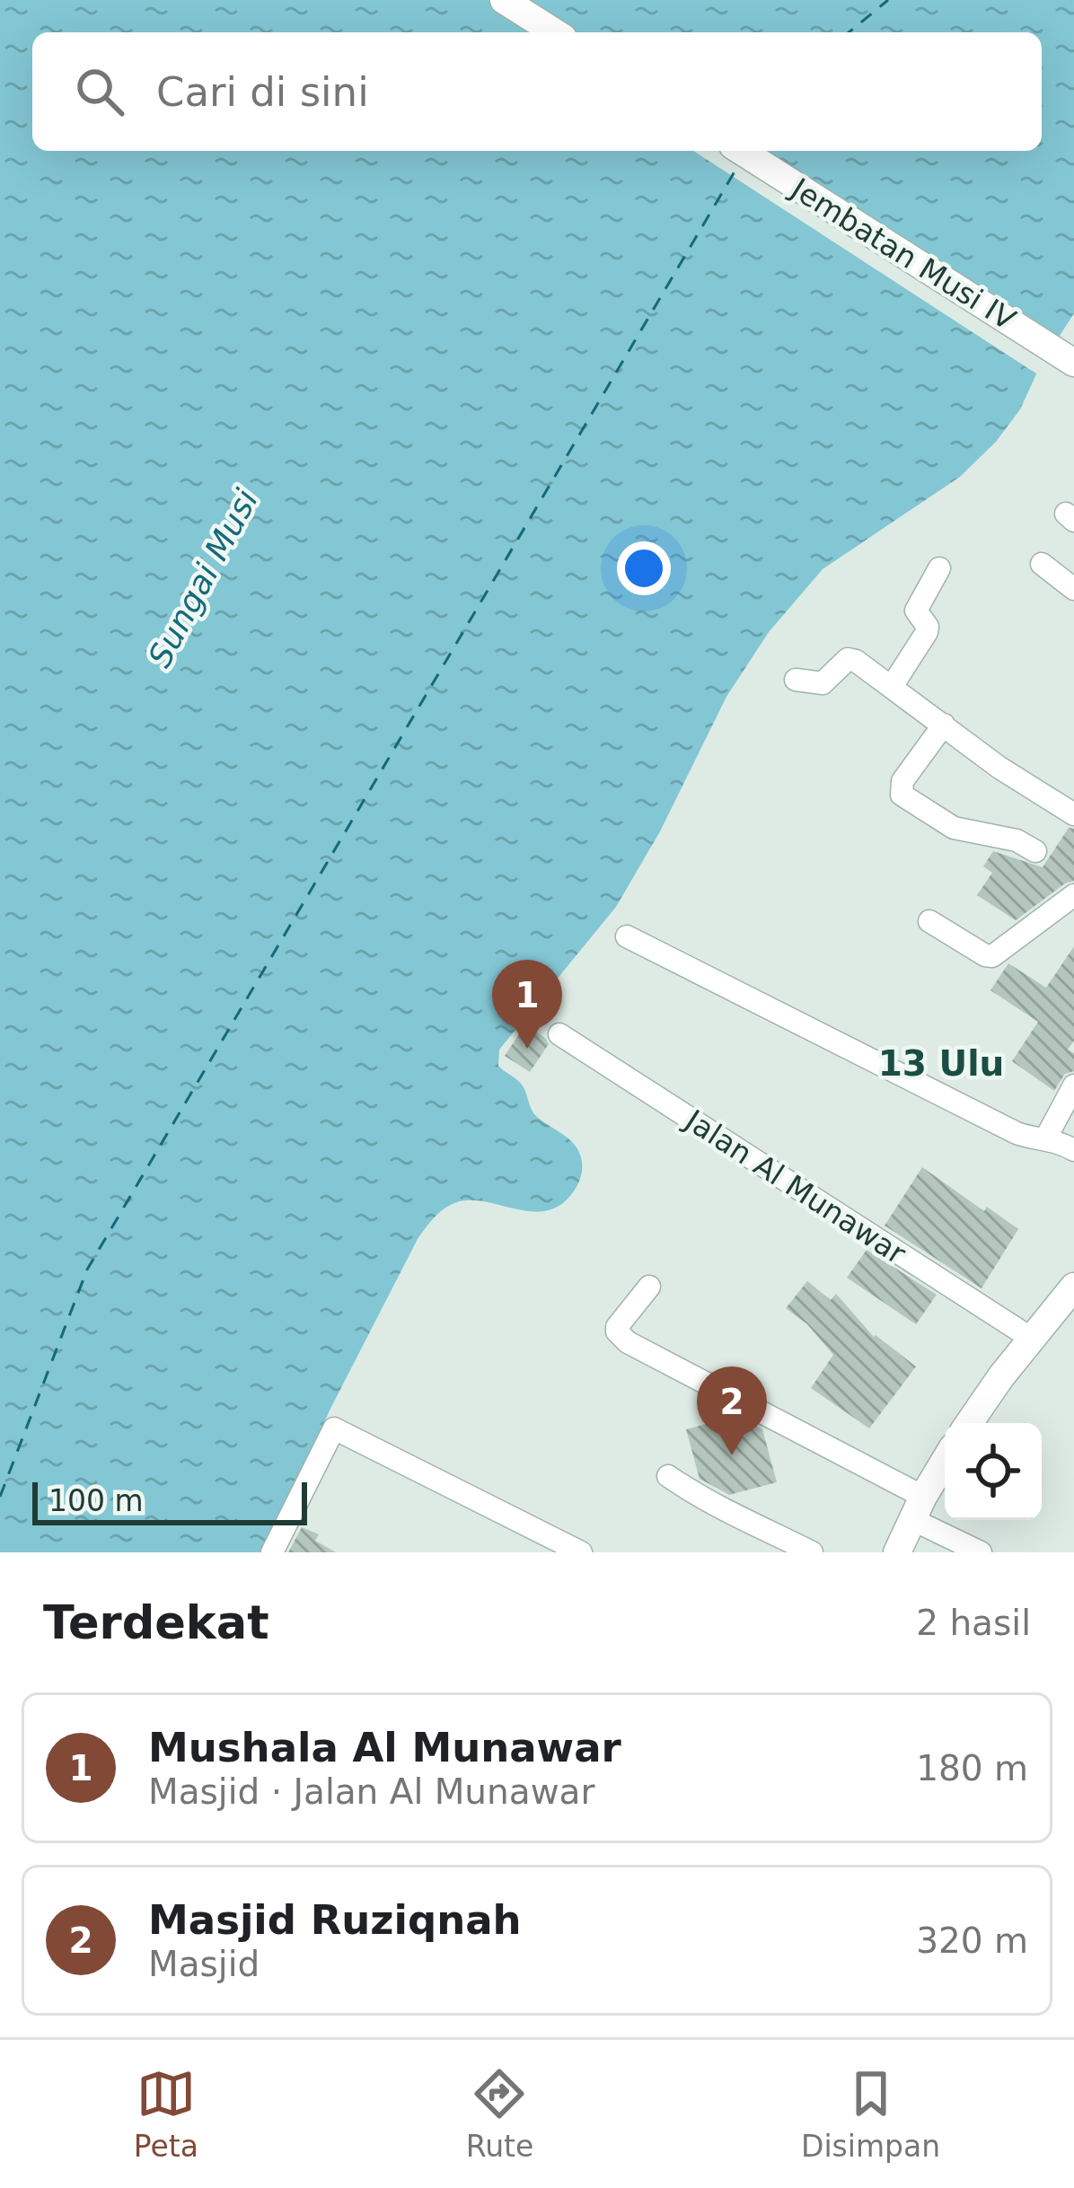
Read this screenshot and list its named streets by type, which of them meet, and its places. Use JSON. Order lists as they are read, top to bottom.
{
  "streets": {
    "street": ["Jembatan Musi IV", "Jalan Al Munawar"]
  },
  "districts": ["13 Ulu"],
  "water": ["Sungai Musi"],
  "scale_bar": "100 m",
  "page": {
    "search": "Cari di sini",
    "pins": ["1", "2"],
    "scale": "100 m",
    "heading": ["Terdekat", "2 hasil"],
    "list": [
      {
        "mark": "1",
        "name": "Mushala Al Munawar",
        "note": "Masjid · Jalan Al Munawar",
        "value": "180 m"
      },
      {
        "mark": "2",
        "name": "Masjid Ruziqnah",
        "note": "Masjid",
        "value": "320 m"
      }
    ],
    "nav": ["Peta", "Rute", "Disimpan"]
  }
}
